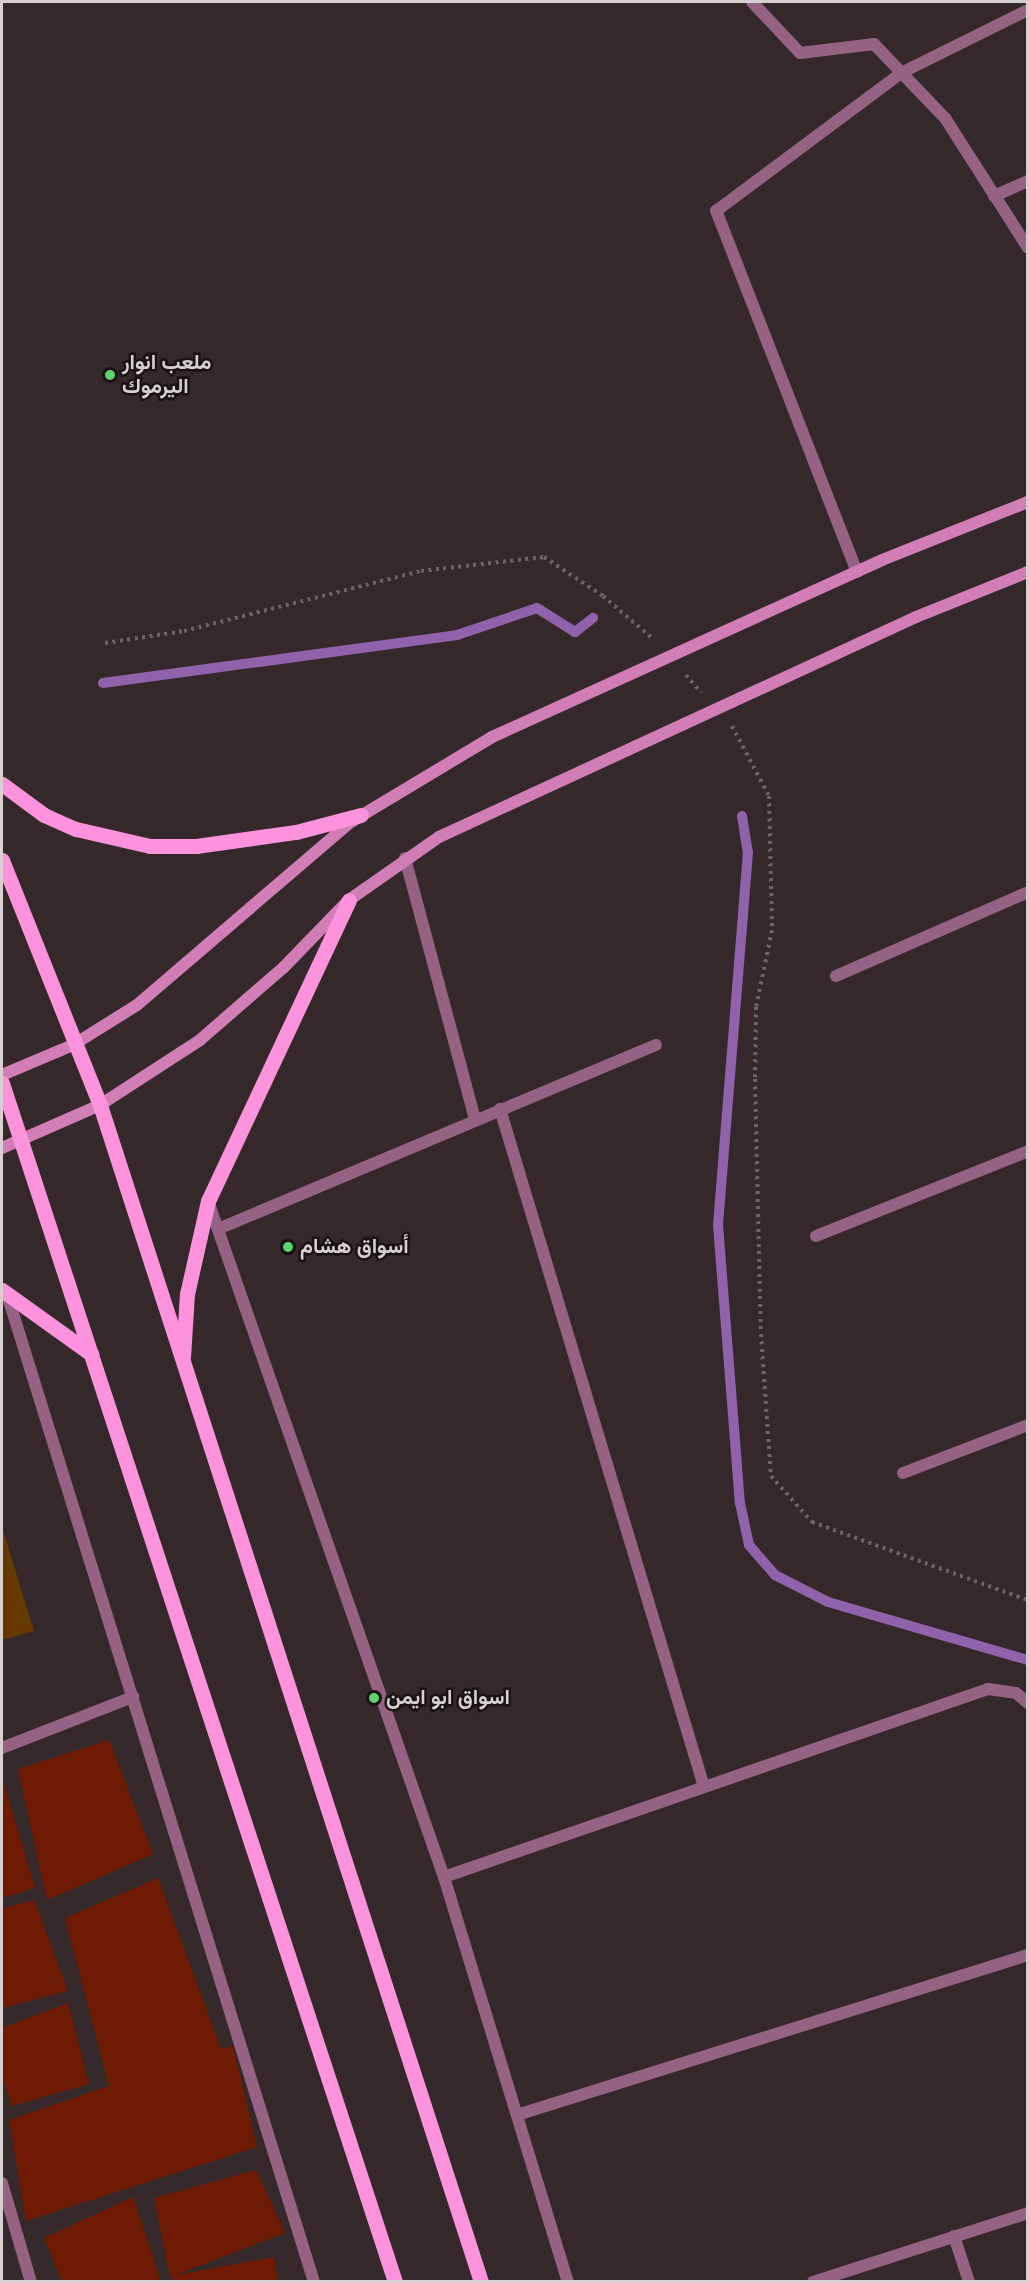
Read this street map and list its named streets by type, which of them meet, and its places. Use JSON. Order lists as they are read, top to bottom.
{
  "places": ["ملعب انوار اليرموك", "أسواق هشام", "اسواق ابو ايمن"]
}
